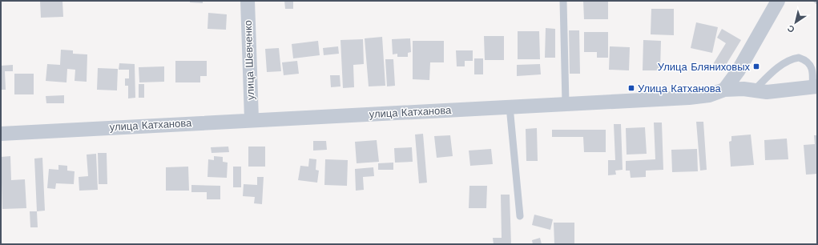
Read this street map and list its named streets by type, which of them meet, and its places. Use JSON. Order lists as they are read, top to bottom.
{
  "streets": {
    "street": ["улица Шевченко", "улица Катханова"]
  },
  "crossings": [
    ["улица Шевченко", "улица Катханова"]
  ],
  "places": {
    "transit": ["Улица Бляниховых", "Улица Катханова"]
  },
  "north": "bottom left"
}
